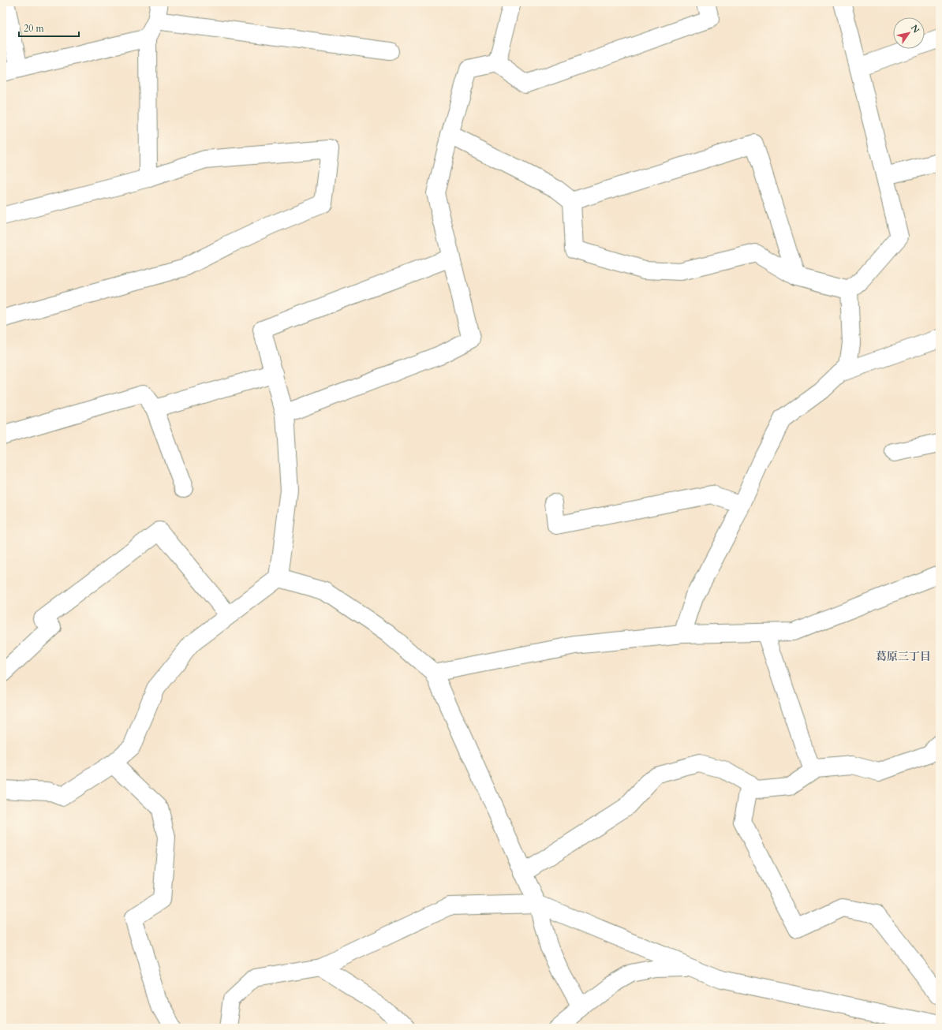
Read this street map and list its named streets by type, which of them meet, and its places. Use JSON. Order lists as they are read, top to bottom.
{
  "districts": ["葛原三丁目"],
  "scale_bar": "20 m",
  "north": "top right"
}
